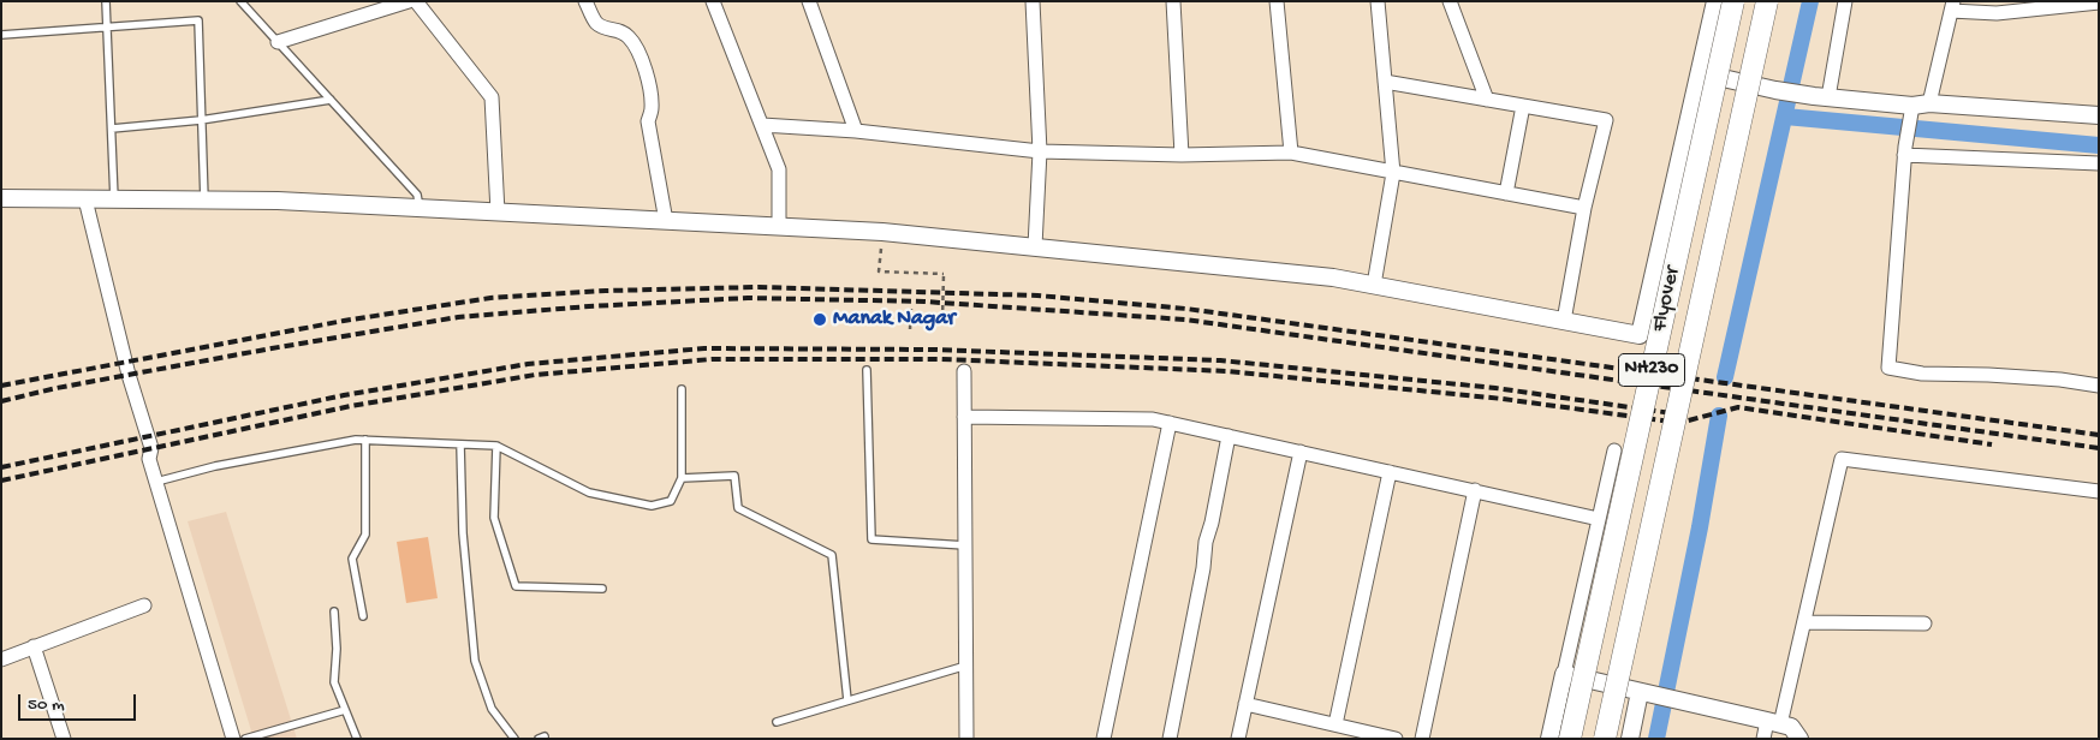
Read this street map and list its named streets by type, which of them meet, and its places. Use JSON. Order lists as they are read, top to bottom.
{
  "streets": {
    "highway": ["Flyover", "NH230"]
  },
  "places": ["Manak Nagar"],
  "scale_bar": "50 m"
}
